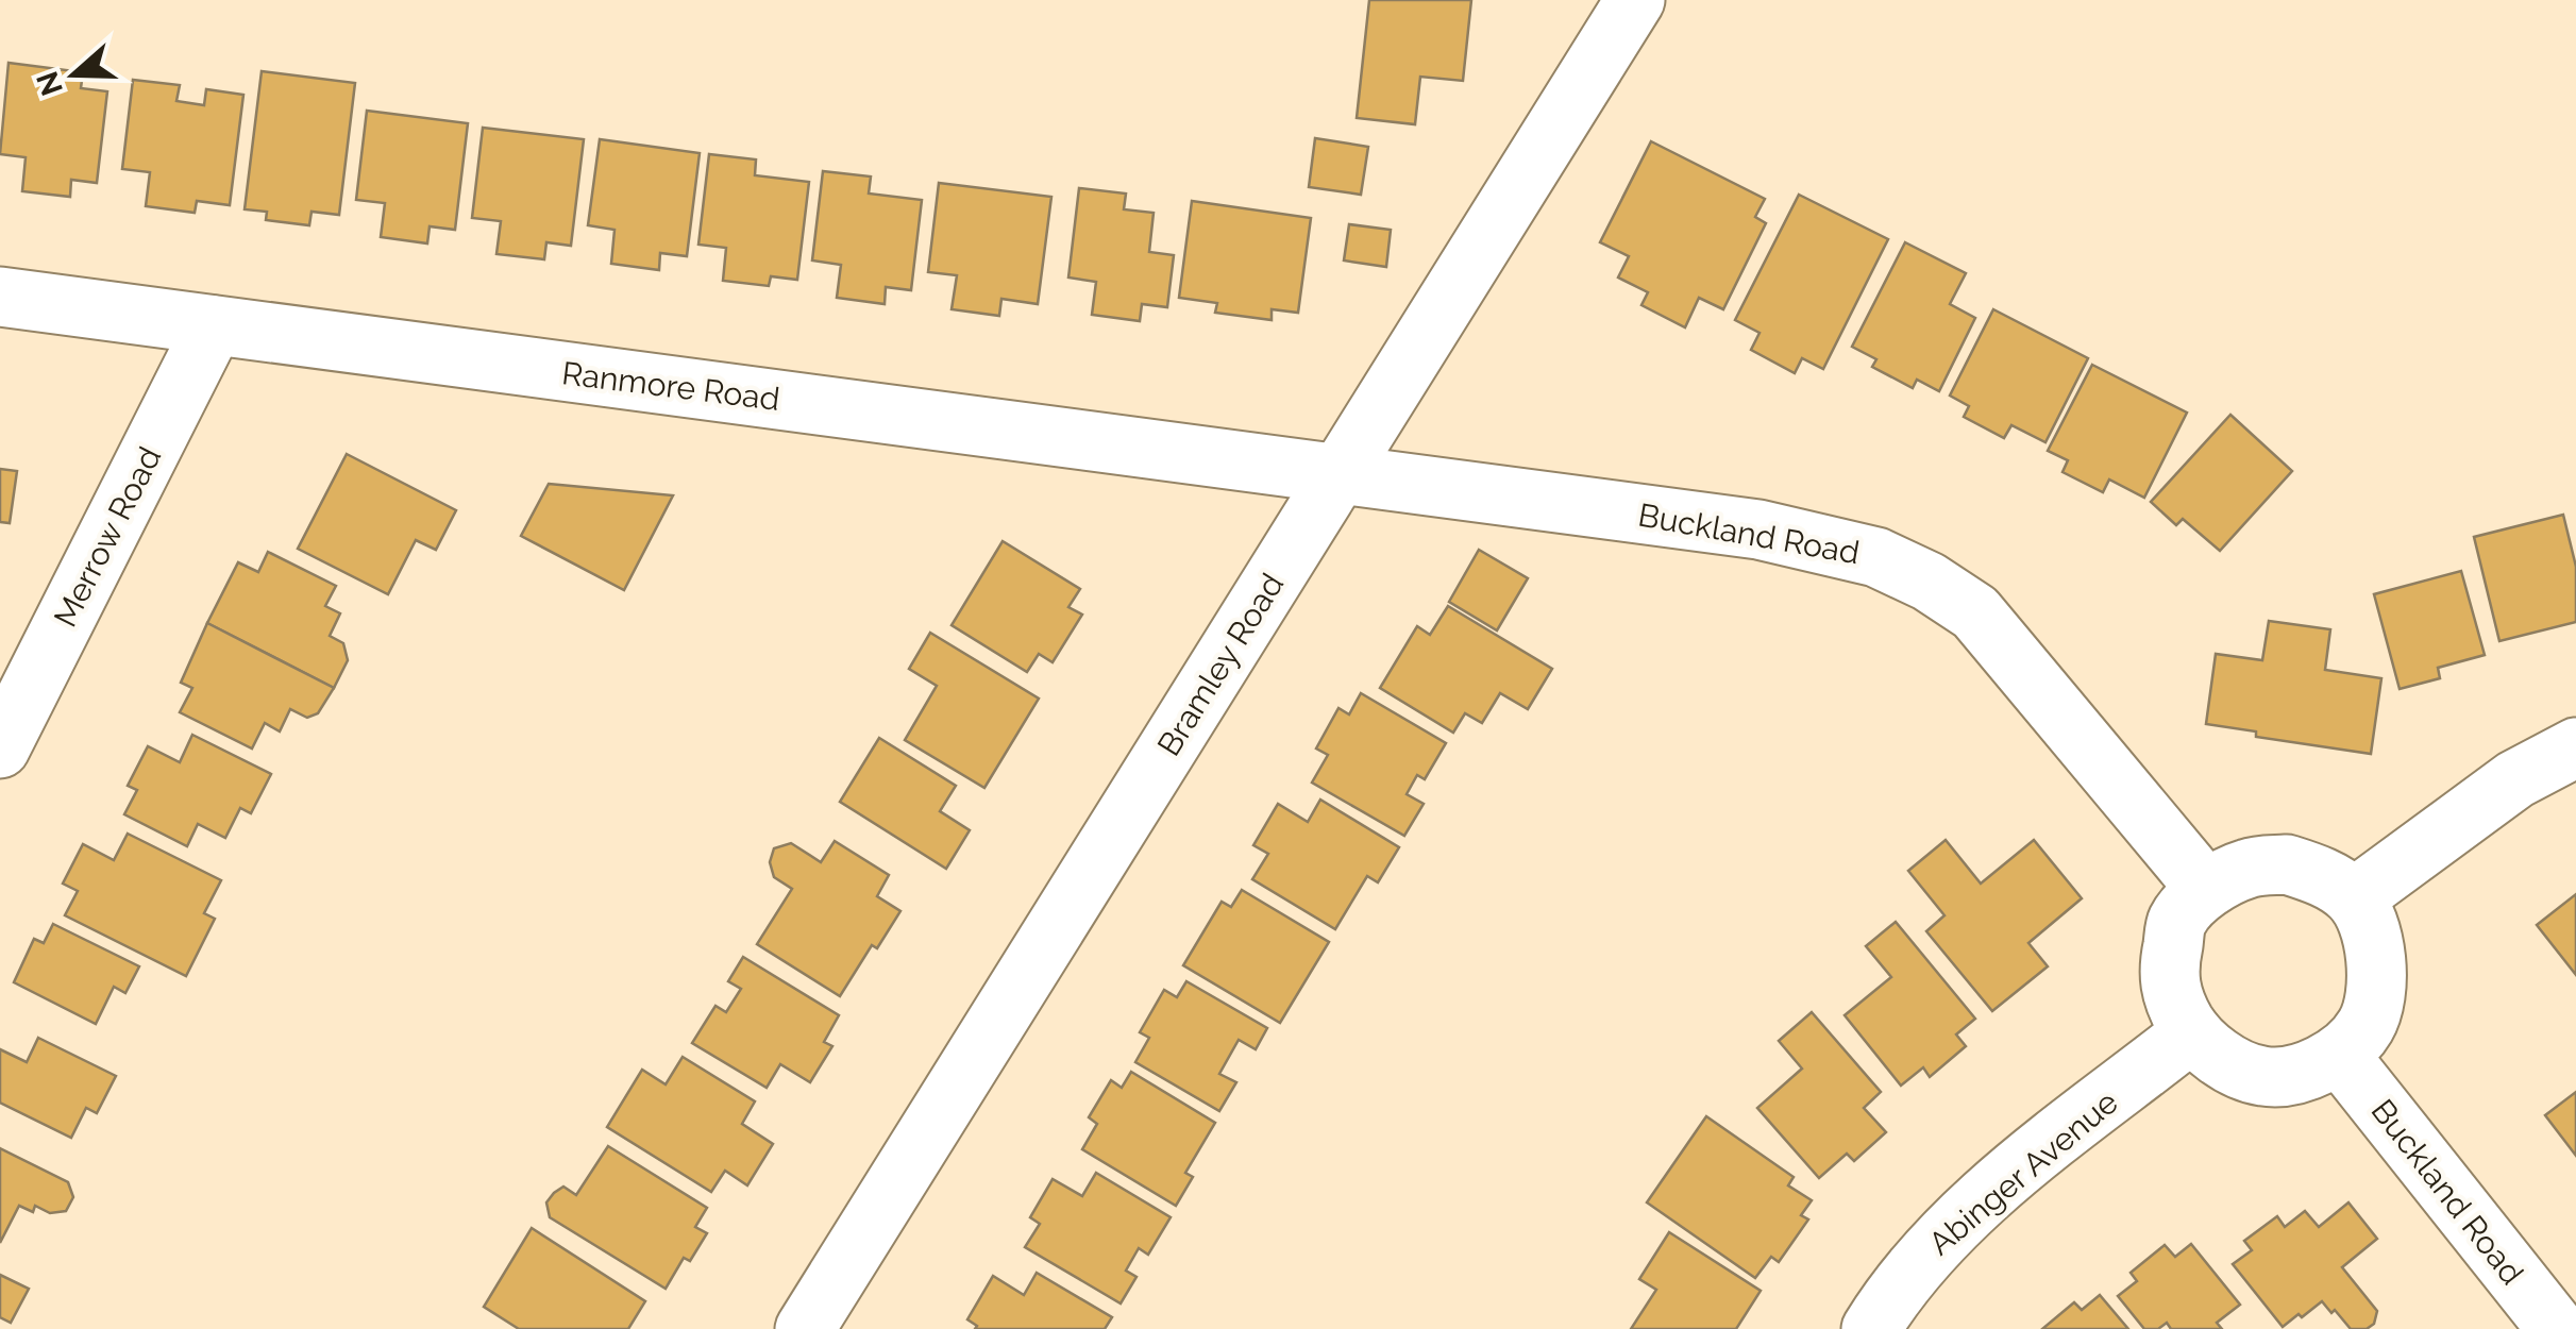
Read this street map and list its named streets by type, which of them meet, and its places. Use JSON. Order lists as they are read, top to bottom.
{
  "streets": {
    "street": [
      "Ranmore Road",
      "Buckland Road",
      "Merrow Road",
      "Bramley Road",
      "Abinger Avenue"
    ]
  },
  "crossings": [
    ["Ranmore Road", "Buckland Road"],
    ["Ranmore Road", "Merrow Road"],
    ["Ranmore Road", "Bramley Road"],
    ["Buckland Road", "Bramley Road"],
    ["Buckland Road", "Abinger Avenue"]
  ],
  "north": "left"
}
